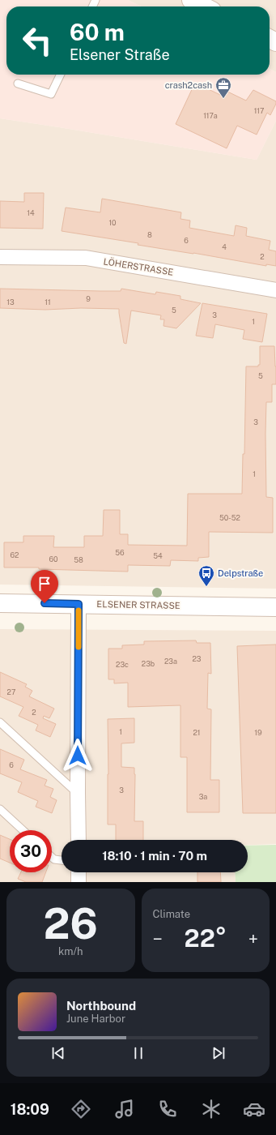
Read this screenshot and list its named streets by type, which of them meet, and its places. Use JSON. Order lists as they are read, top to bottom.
{
  "streets": {
    "street": ["LÖHERSTRASSE", "ELSENER STRASSE"]
  },
  "places": {
    "office": ["crash2cash"],
    "bus stop": ["Delpstraße"]
  },
  "house_numbers": [
    "117",
    "117a",
    "14",
    "10",
    "8",
    "6",
    "4",
    "2",
    "9",
    "13",
    "11",
    "5",
    "3",
    "1",
    "5",
    "3",
    "1",
    "50-52",
    "56",
    "62",
    "54",
    "60",
    "58",
    "23",
    "23a",
    "23b",
    "23c",
    "27",
    "2",
    "1",
    "21",
    "19",
    "6",
    "3",
    "3a"
  ],
  "page": {
    "turn": ["60 m", "Elsener Straße"],
    "limit": "30",
    "trip": "18:10 · 1 min · 70 m",
    "tile": [
      ["26", "km/h"],
      "Climate"
    ],
    "heat": ["−", "22°", "+"],
    "song": ["Northbound", "June Harbor"],
    "tabs": "18:09"
  }
}
